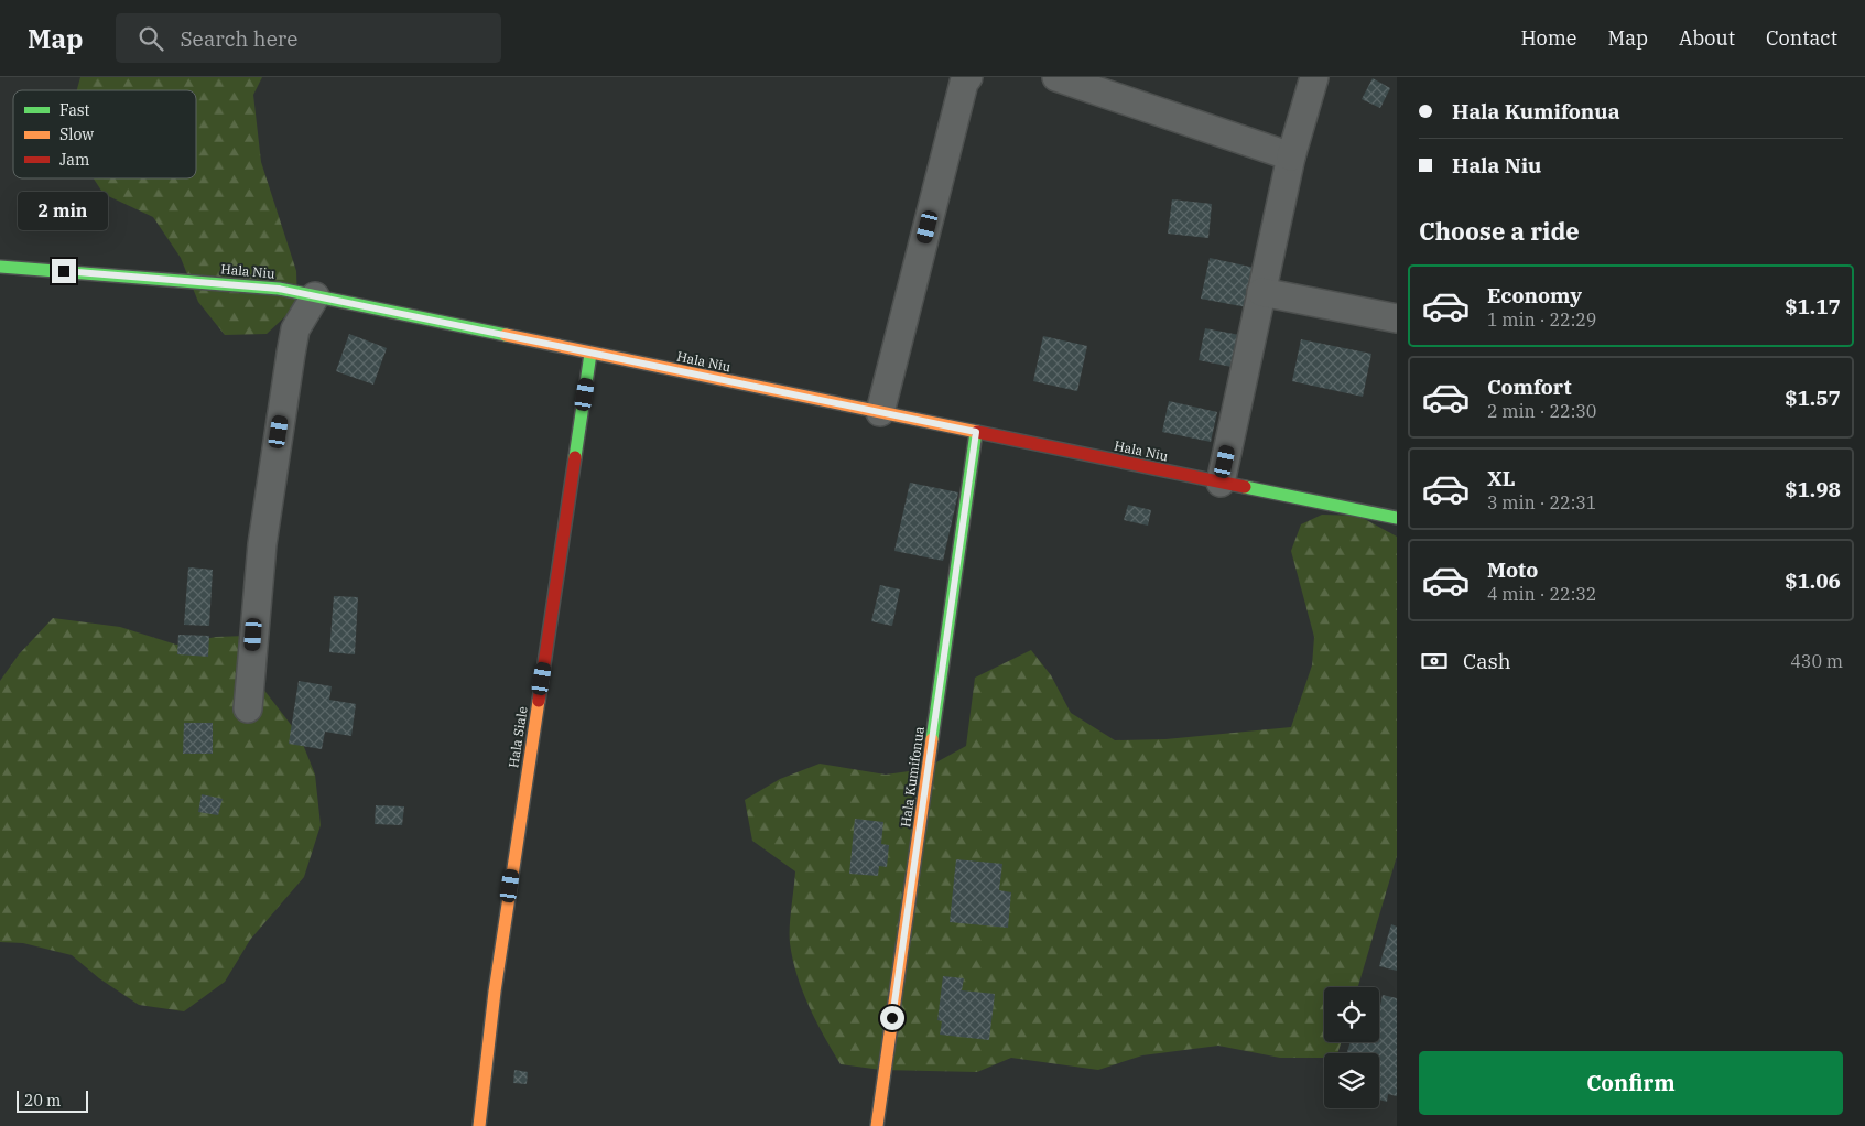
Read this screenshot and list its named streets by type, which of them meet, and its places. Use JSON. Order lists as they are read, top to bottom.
{
  "streets": {
    "street": ["Hala Niu", "Hala Siale", "Hala Kumifonua"]
  },
  "crossings": [
    ["Hala Niu", "Hala Siale"],
    ["Hala Niu", "Hala Kumifonua"]
  ],
  "legend": ["Fast", "Slow", "Jam"],
  "scale_bar": "20 m",
  "page": {
    "header": "Map",
    "search": "Search here",
    "nav": [
      "Home",
      "Map",
      "About",
      "Contact"
    ],
    "banner": ["Hala Kumifonua", "Hala Niu"],
    "bubble": "2 min",
    "heading": "Choose a ride",
    "list": [
      {
        "name": "Economy",
        "note": "1 min · 22:29",
        "value": "$1.17"
      },
      {
        "name": "Comfort",
        "note": "2 min · 22:30",
        "value": "$1.57"
      },
      {
        "name": "XL",
        "note": "3 min · 22:31",
        "value": "$1.98"
      },
      {
        "name": "Moto",
        "note": "4 min · 22:32",
        "value": "$1.06"
      }
    ],
    "pay": ["Cash", "430 m"],
    "buttons": "Confirm",
    "scale": "20 m"
  }
}
